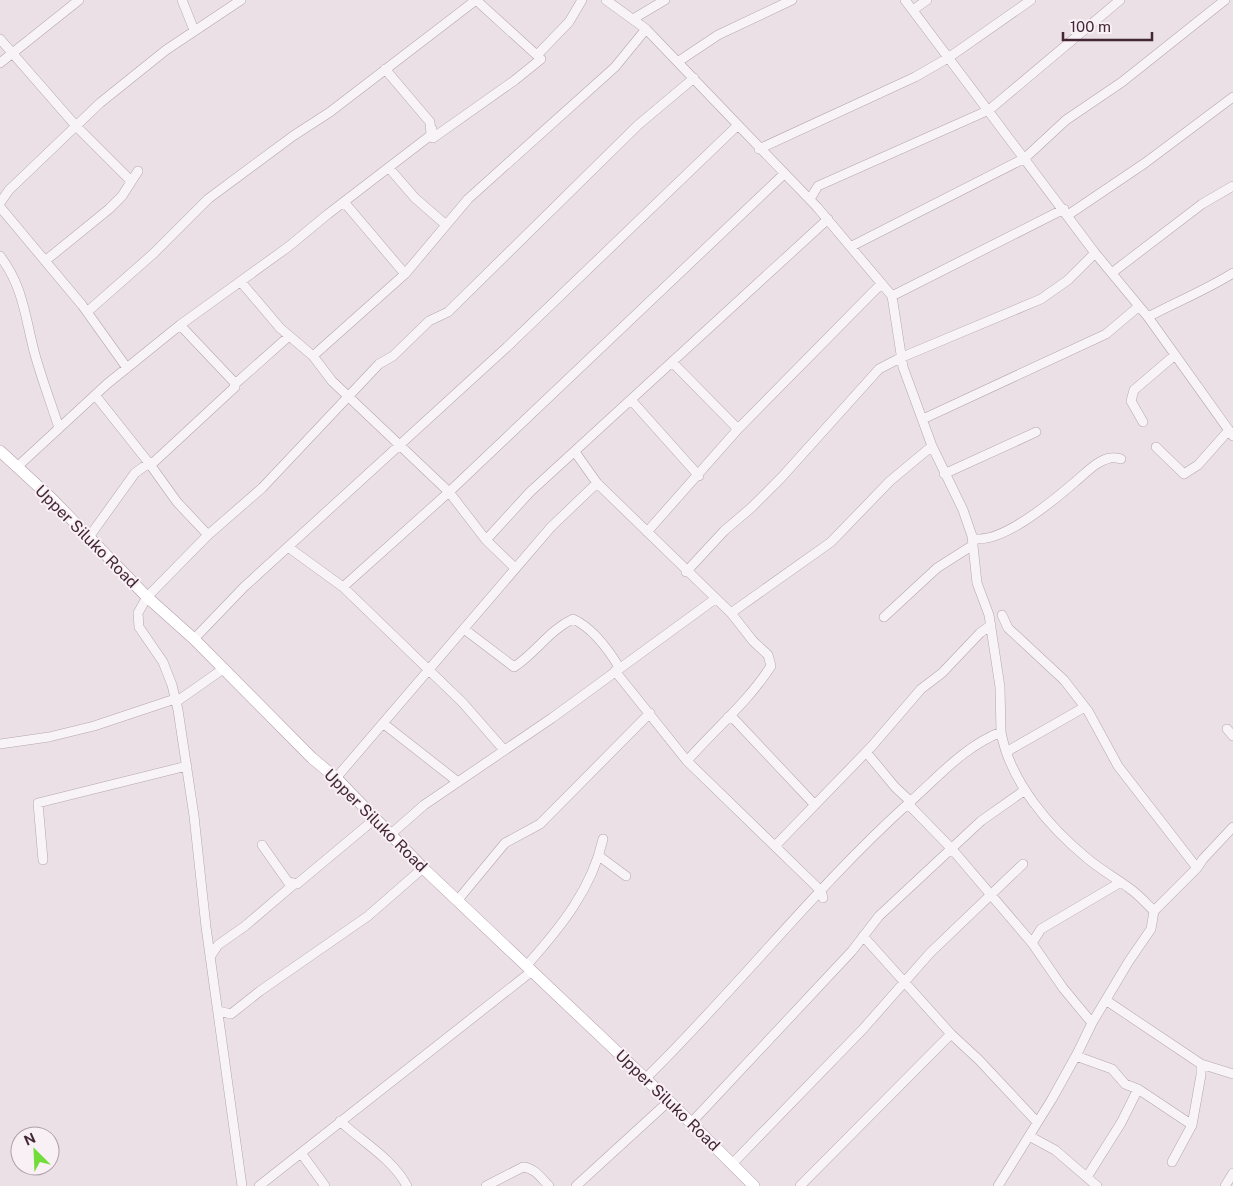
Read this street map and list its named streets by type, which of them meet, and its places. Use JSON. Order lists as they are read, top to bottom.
{
  "streets": {
    "main road": ["Upper Siluko Road"]
  },
  "scale_bar": "100 m",
  "north": "top left"
}
